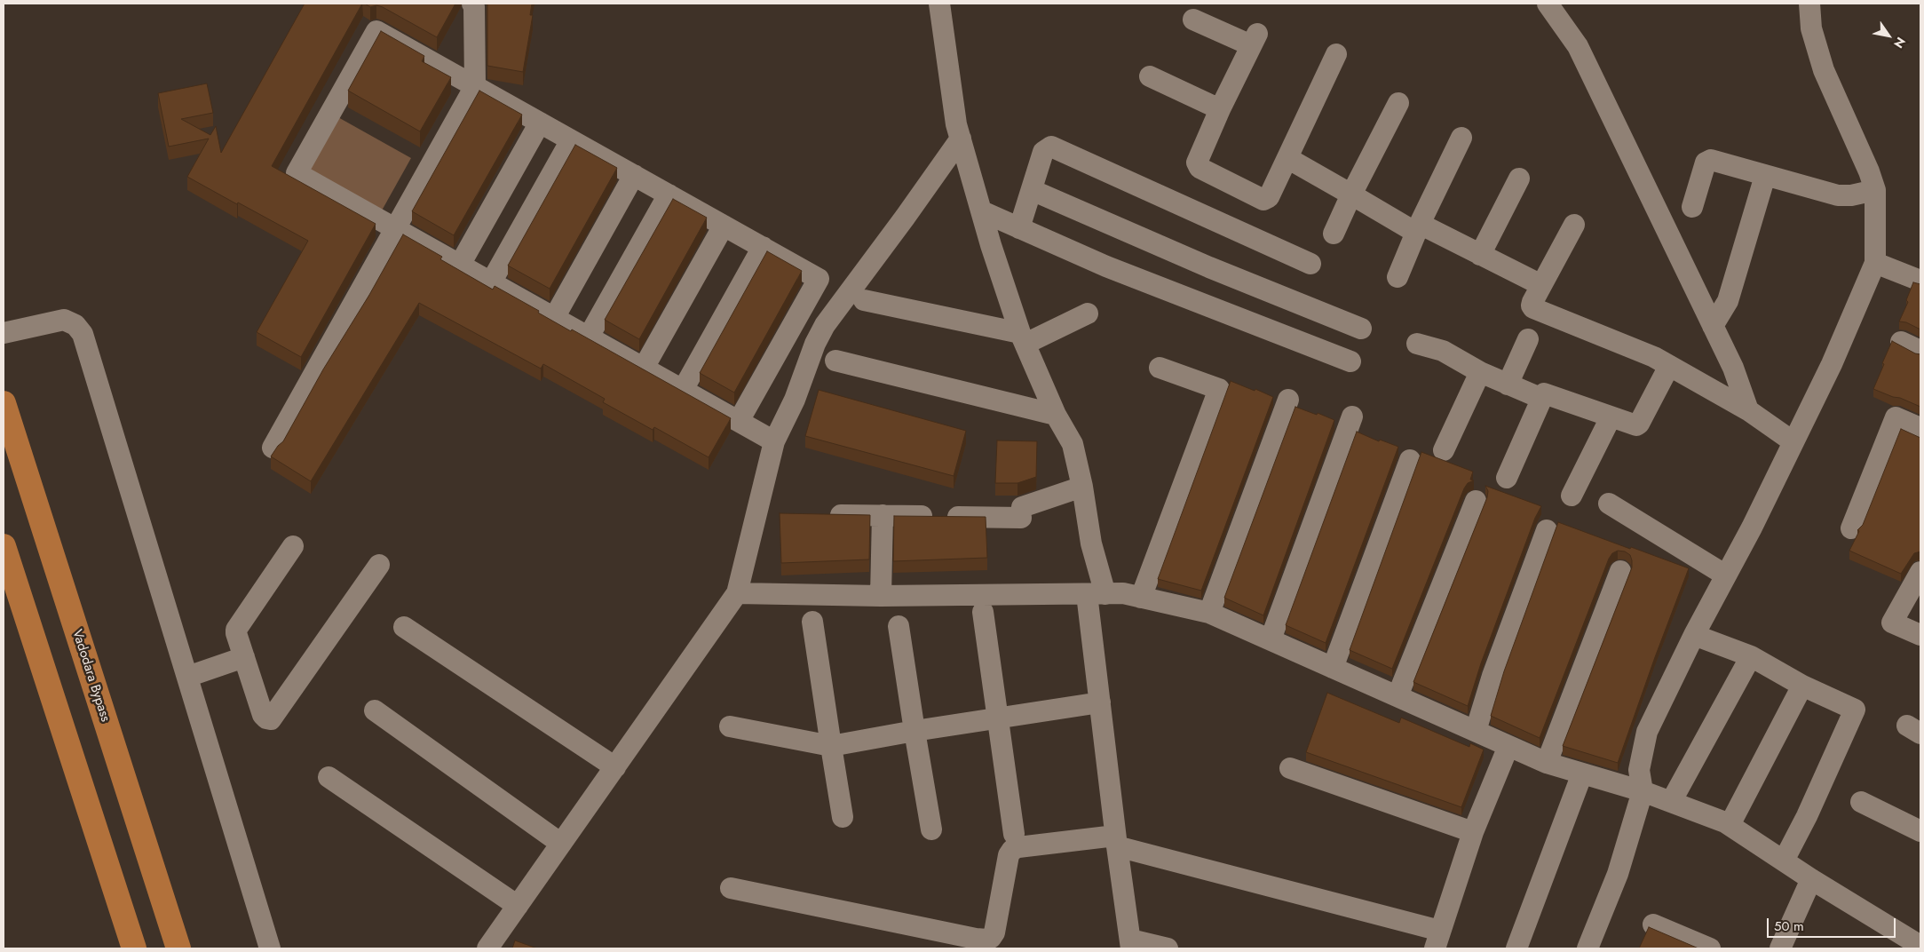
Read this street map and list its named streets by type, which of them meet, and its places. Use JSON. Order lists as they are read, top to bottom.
{
  "streets": {
    "highway": ["Vadodara Bypass"]
  },
  "scale_bar": "50 m",
  "north": "bottom right"
}
